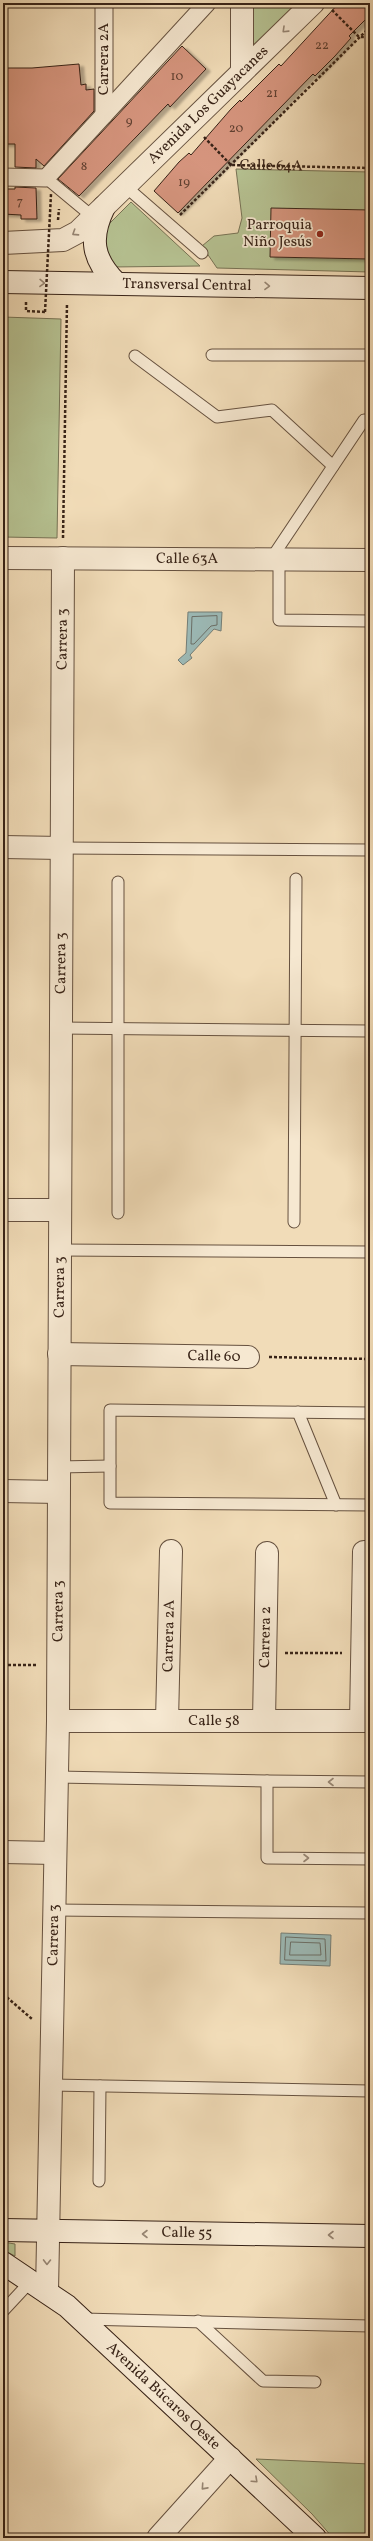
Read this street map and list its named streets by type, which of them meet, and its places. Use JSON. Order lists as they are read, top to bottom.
{
  "streets": {
    "street": [
      "Carrera 2A",
      "Avenida Los Guayacanes",
      "Transversal Central",
      "Calle 63A",
      "Carrera 3",
      "Calle 60",
      "Carrera 2",
      "Calle 58",
      "Calle 55",
      "Avenida Búcaros Oeste"
    ],
    "path": ["Calle 64A"]
  },
  "crossings": [
    ["Carrera 2A", "Calle 58"],
    ["Avenida Los Guayacanes", "Calle 64A"],
    ["Calle 63A", "Carrera 3"],
    ["Carrera 3", "Calle 60"],
    ["Carrera 3", "Calle 58"],
    ["Carrera 3", "Calle 55"],
    ["Carrera 3", "Avenida Búcaros Oeste"],
    ["Carrera 2", "Calle 58"]
  ],
  "one_way": ["Avenida Los Guayacanes", "Transversal Central", "Calle 55"],
  "places": ["Parroquia Niño Jesús"],
  "house_numbers": [
    "22",
    "10",
    "21",
    "9",
    "20",
    "8",
    "19",
    "7"
  ]
}
